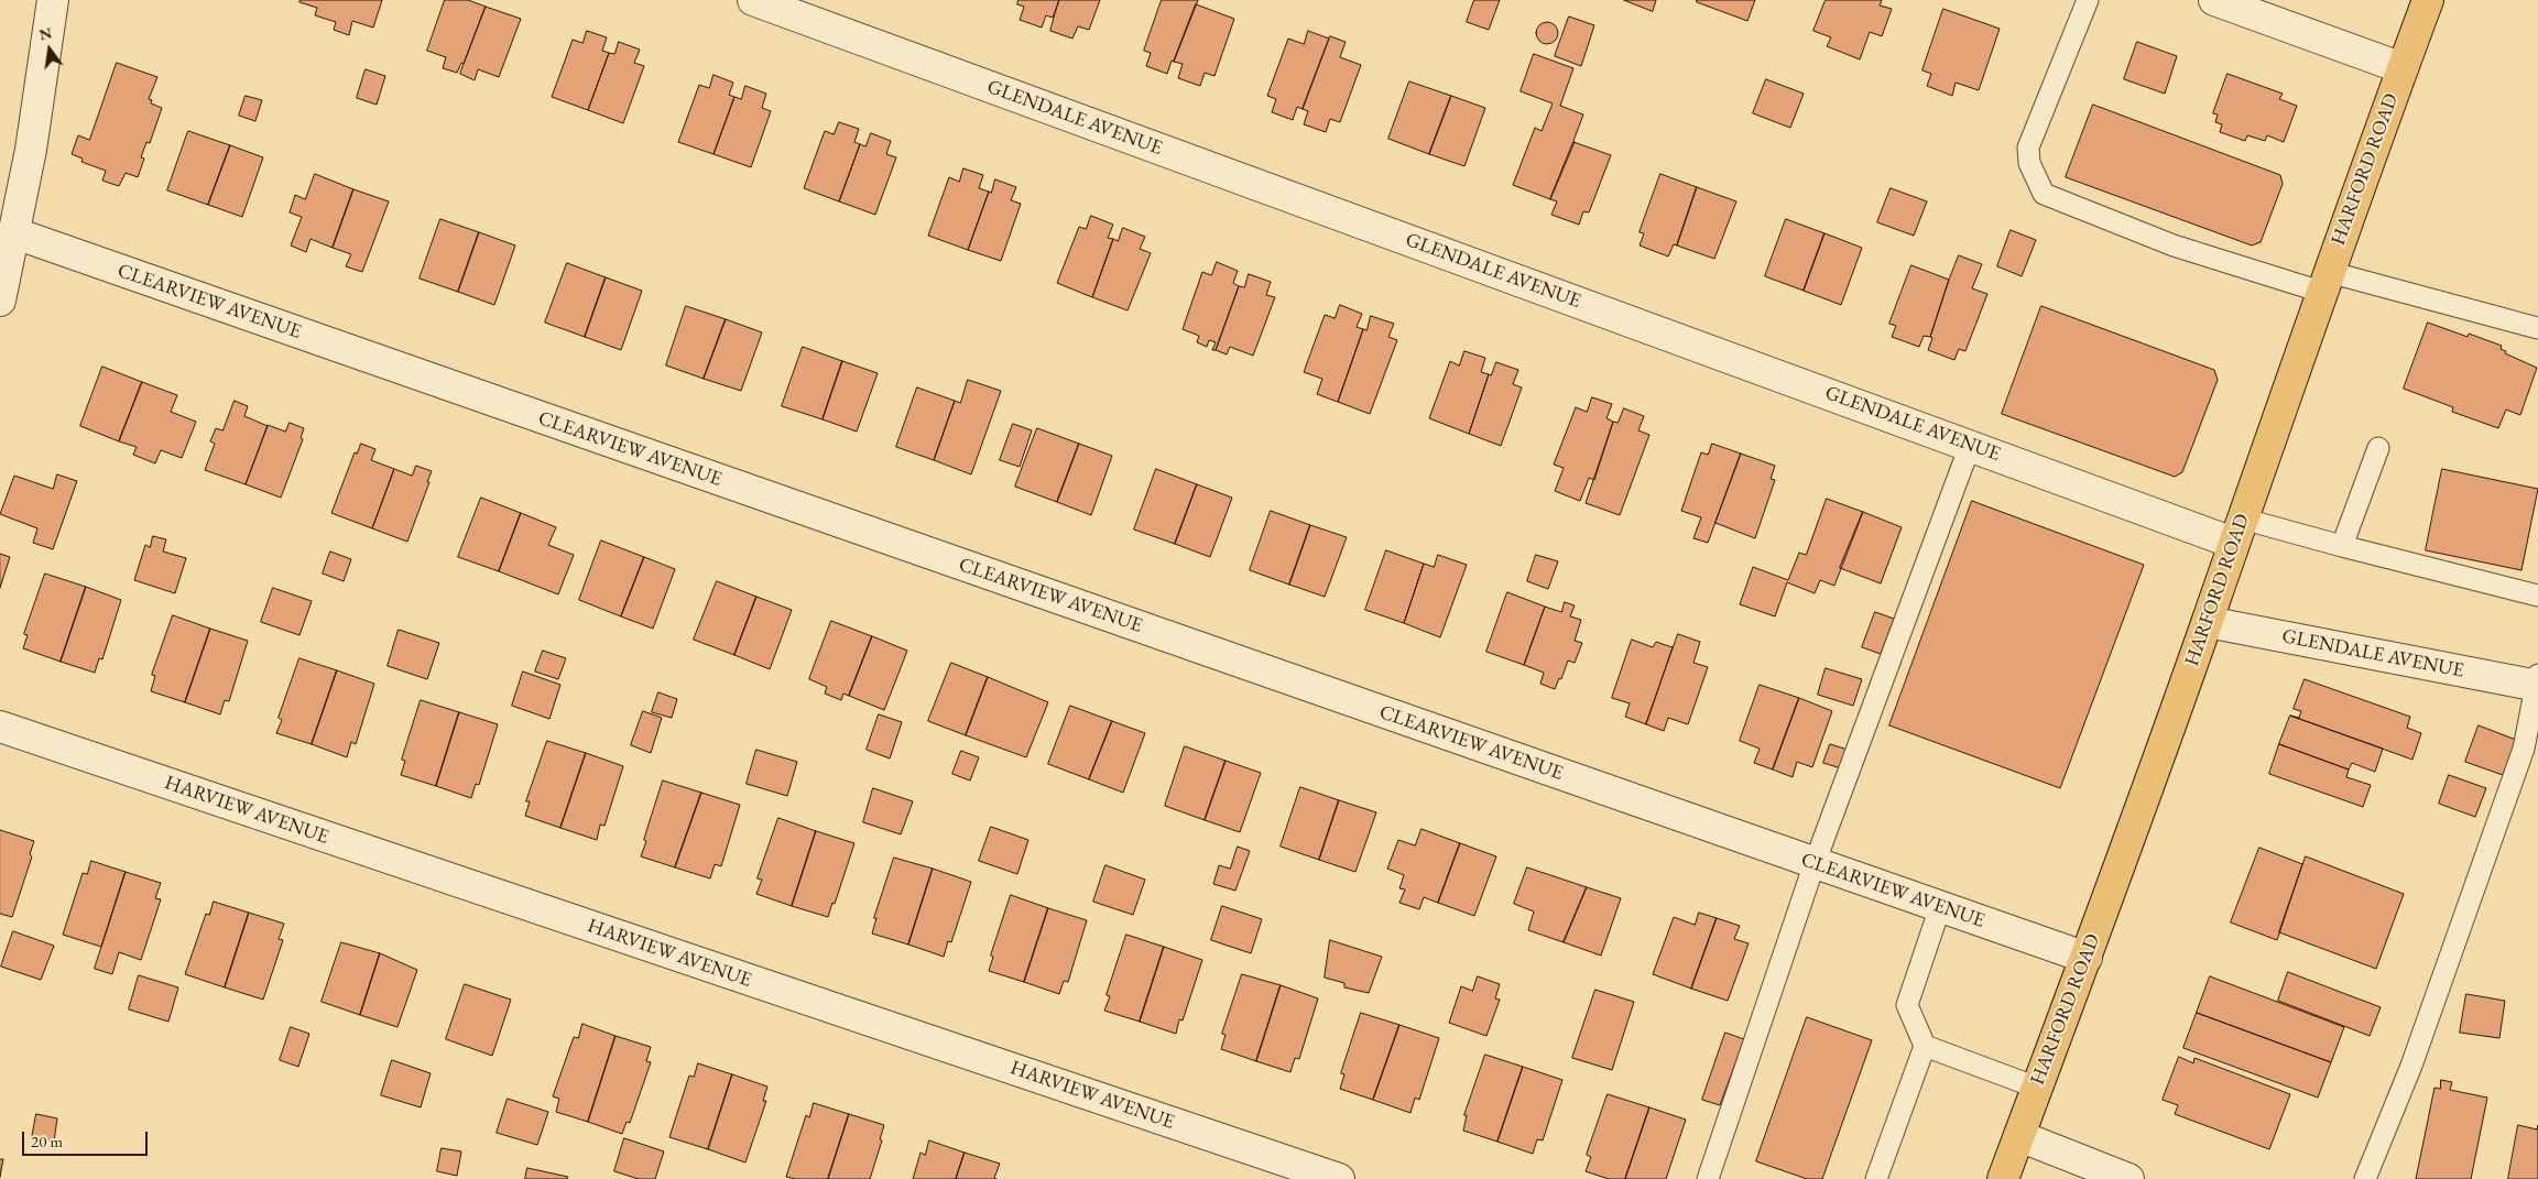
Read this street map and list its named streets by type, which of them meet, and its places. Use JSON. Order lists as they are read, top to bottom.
{
  "streets": {
    "main road": ["HARFORD ROAD"],
    "street": ["GLENDALE AVENUE", "CLEARVIEW AVENUE", "HARVIEW AVENUE"]
  },
  "crossings": [
    ["GLENDALE AVENUE", "HARFORD ROAD"],
    ["HARFORD ROAD", "CLEARVIEW AVENUE"]
  ],
  "scale_bar": "20 m",
  "north": "top"
}
